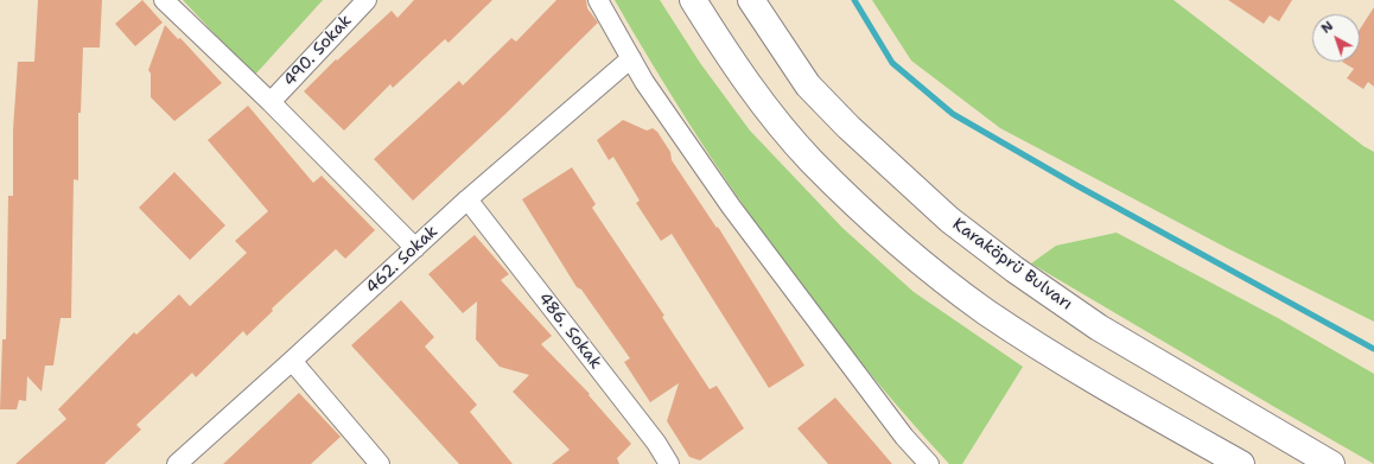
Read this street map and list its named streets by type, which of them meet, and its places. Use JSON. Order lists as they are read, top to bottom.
{
  "streets": {
    "highway": ["Karaköprü Bulvarı"],
    "street": ["490. Sokak", "462. Sokak", "486. Sokak"]
  },
  "crossings": [
    ["462. Sokak", "486. Sokak"]
  ],
  "north": "top left"
}
